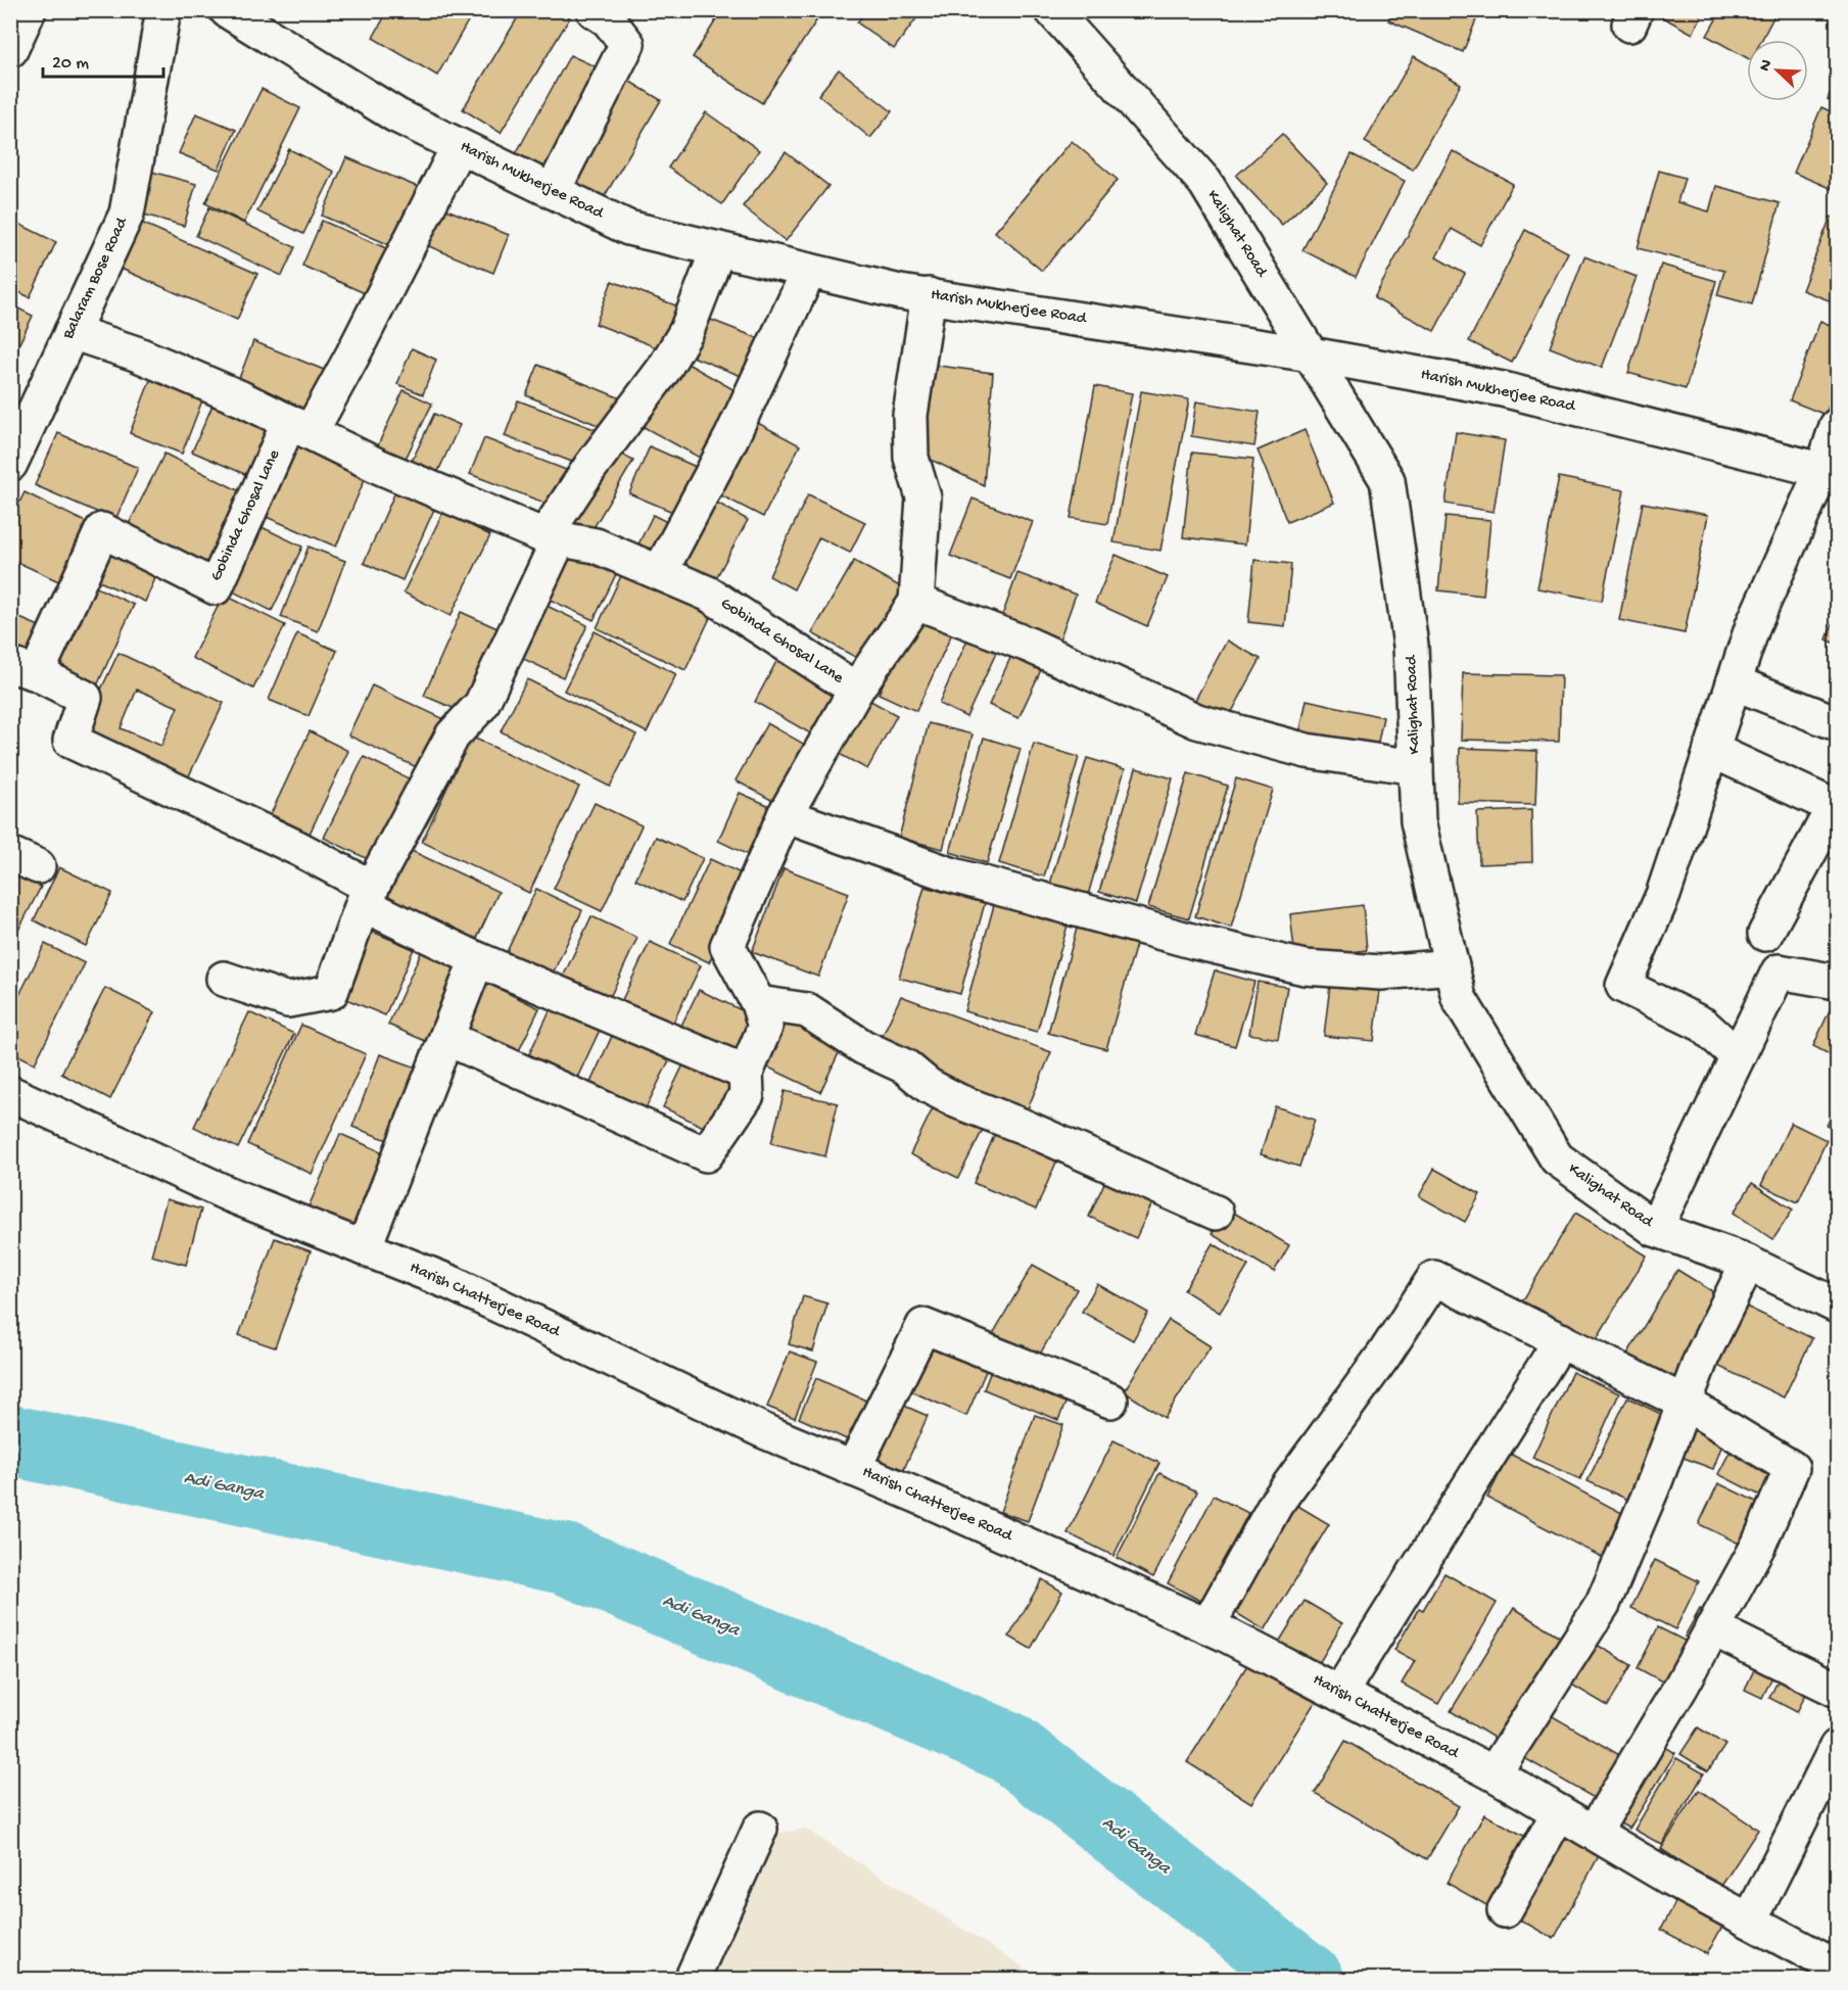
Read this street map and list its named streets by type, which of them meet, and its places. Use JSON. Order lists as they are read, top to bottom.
{
  "streets": {
    "street": [
      "Harish Mukherjee Road",
      "Kalighat Road",
      "Balaram Bose Road",
      "Gobinda Ghosal Lane",
      "Harish Chatterjee Road"
    ]
  },
  "crossings": [
    ["Harish Mukherjee Road", "Kalighat Road"],
    ["Balaram Bose Road", "Gobinda Ghosal Lane"]
  ],
  "water": ["Adi Ganga"],
  "scale_bar": "20 m",
  "north": "top left"
}
